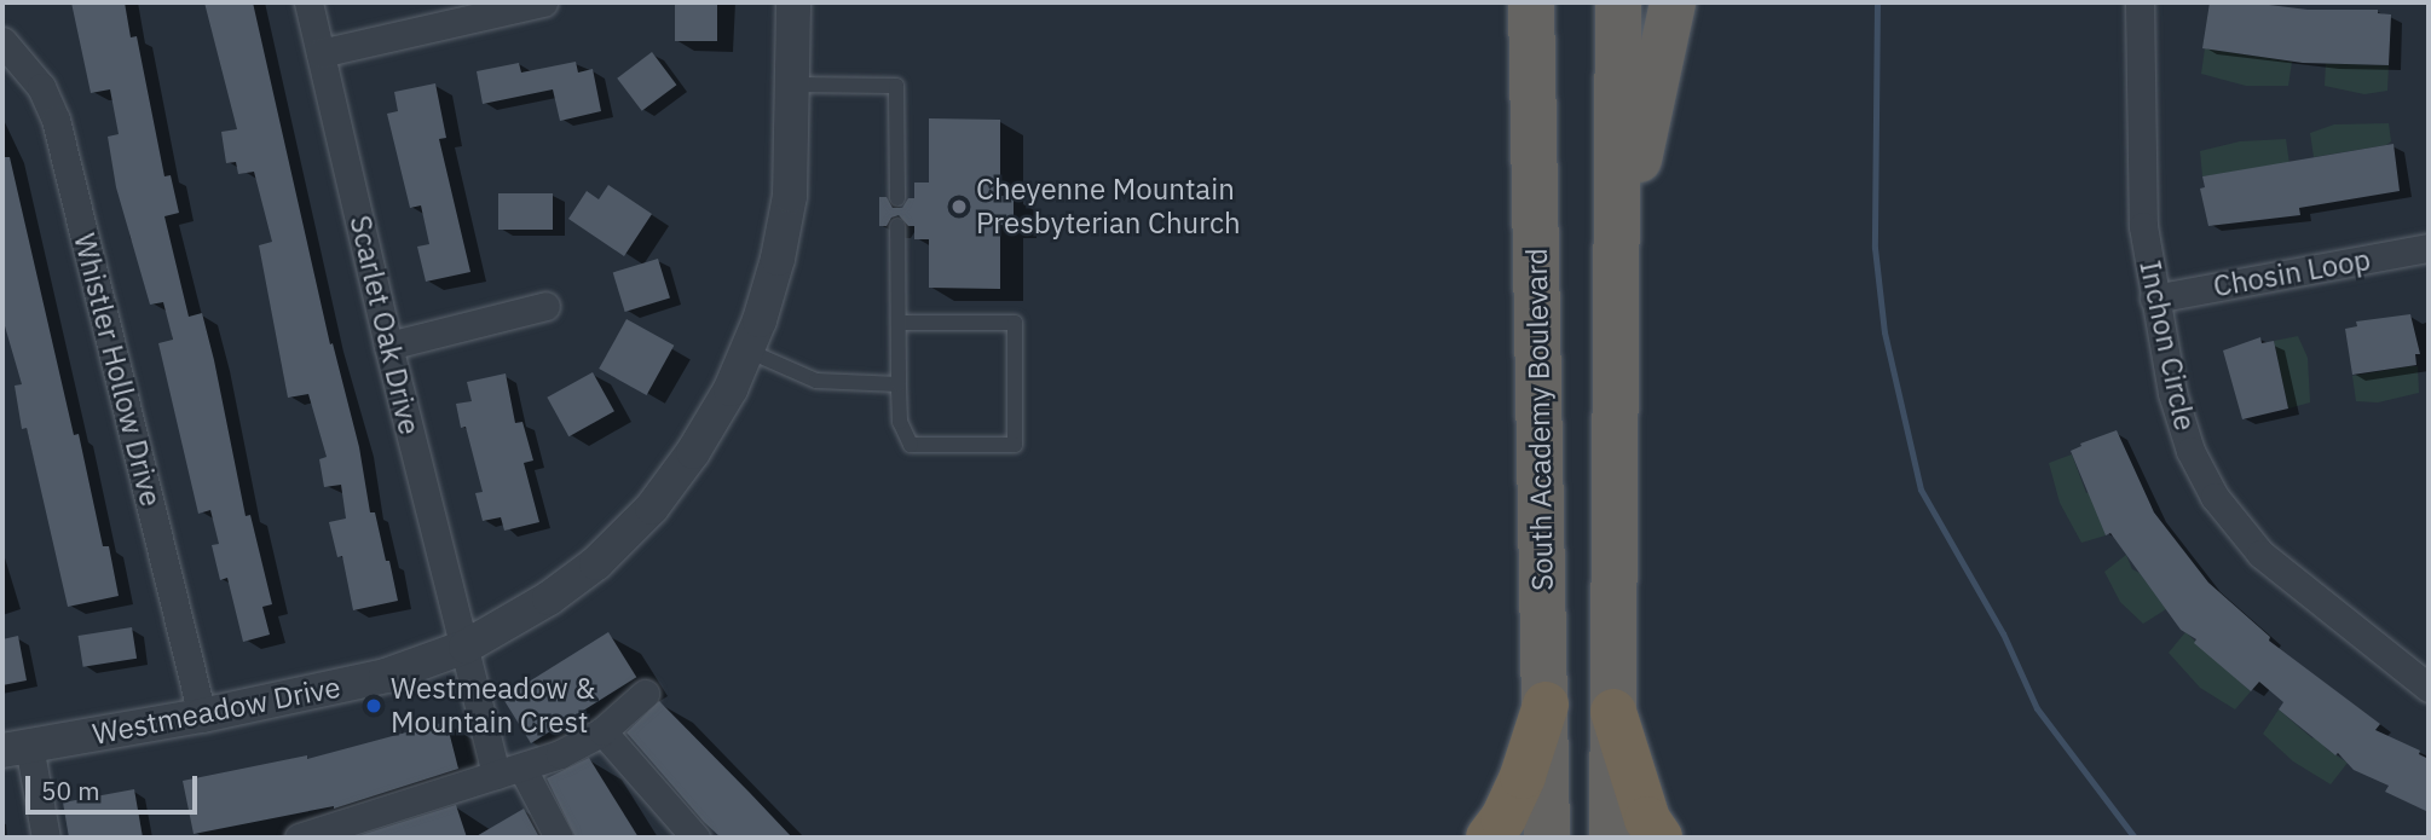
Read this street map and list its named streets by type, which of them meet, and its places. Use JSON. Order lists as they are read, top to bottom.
{
  "streets": {
    "highway": ["South Academy Boulevard"],
    "street": [
      "Chosin Loop",
      "Scarlet Oak Drive",
      "Inchon Circle",
      "Whistler Hollow Drive",
      "Westmeadow Drive"
    ]
  },
  "crossings": [
    ["Chosin Loop", "Inchon Circle"],
    ["Scarlet Oak Drive", "Westmeadow Drive"],
    ["Whistler Hollow Drive", "Westmeadow Drive"]
  ],
  "places": ["Cheyenne Mountain Presbyterian Church", "Westmeadow & Mountain Crest"],
  "scale_bar": "50 m"
}
